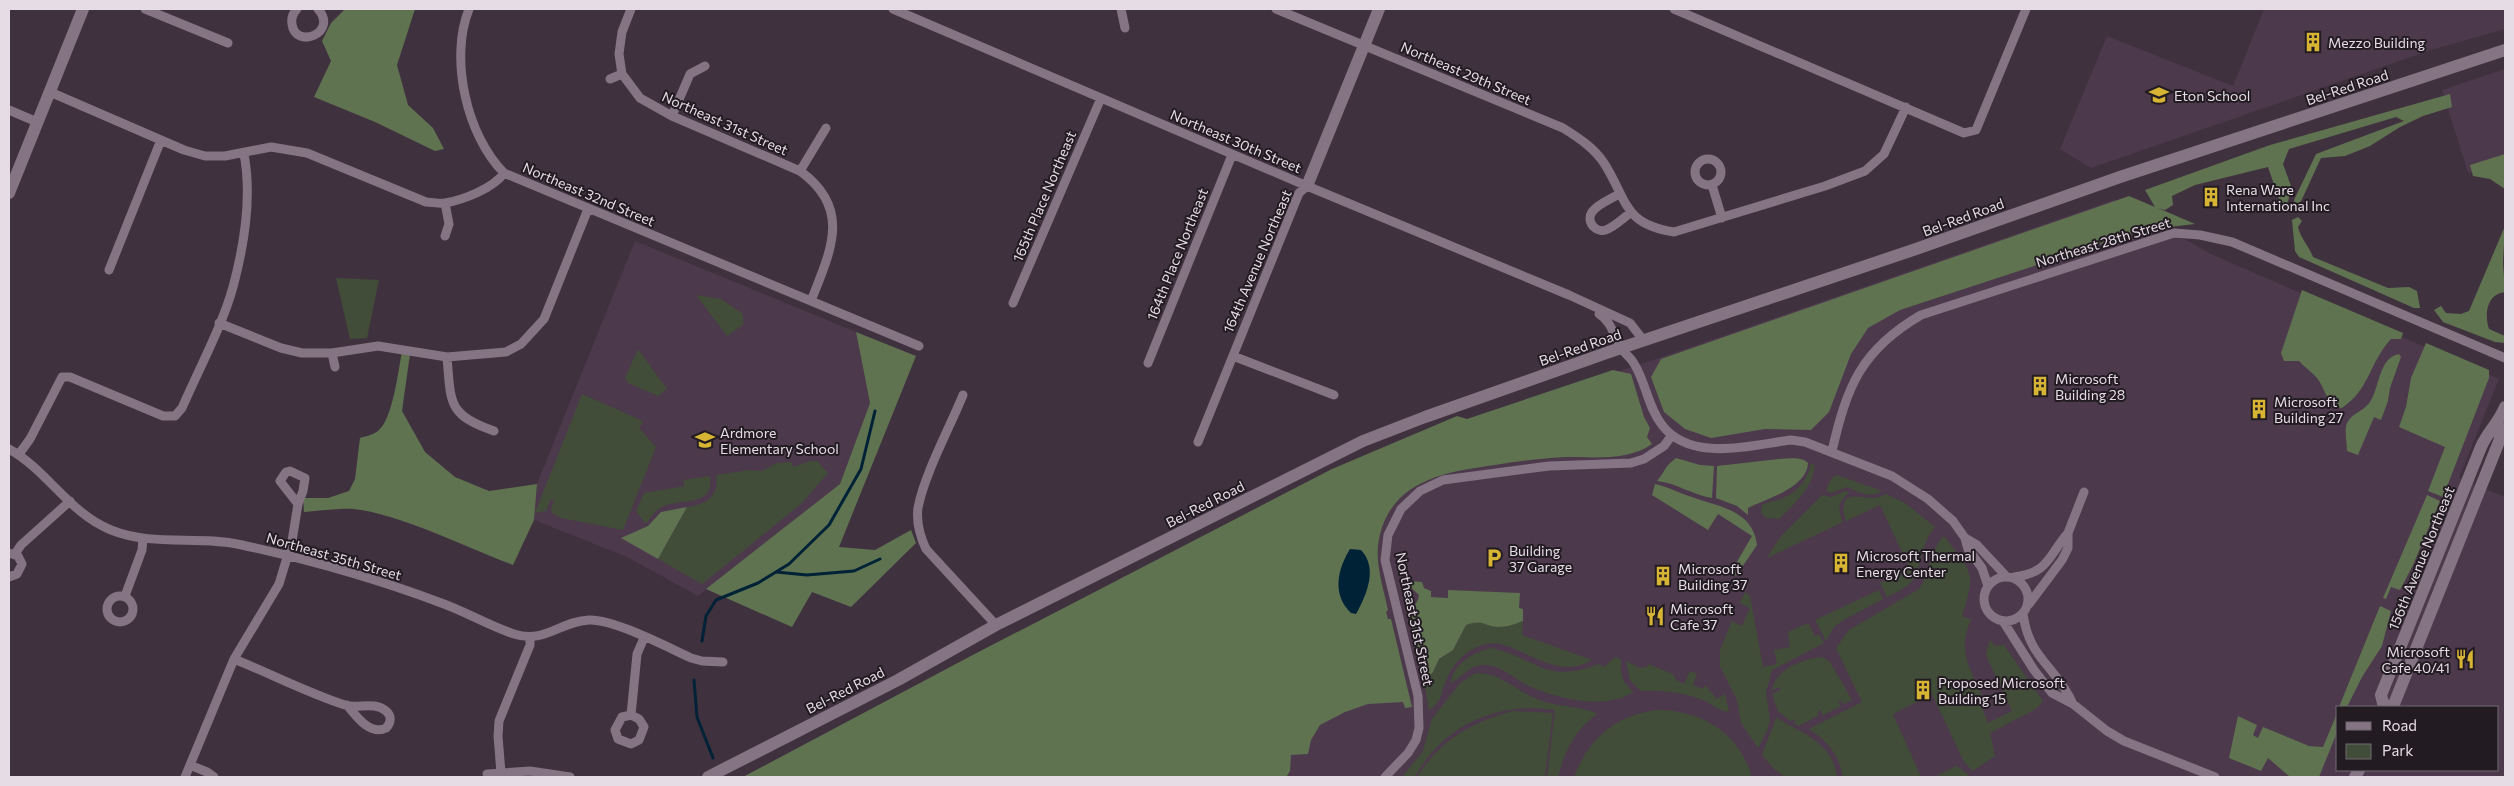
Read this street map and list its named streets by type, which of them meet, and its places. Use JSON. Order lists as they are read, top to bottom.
{
  "streets": {
    "main road": ["Bel-Red Road", "164th Avenue Northeast"],
    "street": [
      "Northeast 29th Street",
      "Northeast 31st Street",
      "Northeast 30th Street",
      "Northeast 32nd Street",
      "165th Place Northeast",
      "Northeast 28th Street",
      "164th Place Northeast",
      "Northeast 35th Street"
    ]
  },
  "crossings": [
    ["Northeast 29th Street", "164th Avenue Northeast"],
    ["Bel-Red Road", "Northeast 30th Street"],
    ["Northeast 31st Street", "Northeast 30th Street"],
    ["Northeast 31st Street", "Northeast 32nd Street"],
    ["Northeast 30th Street", "165th Place Northeast"],
    ["Northeast 30th Street", "164th Place Northeast"],
    ["Northeast 30th Street", "164th Avenue Northeast"]
  ],
  "places": {
    "building": [
      "Mezzo Building",
      "Rena Ware International Inc",
      "Microsoft Building 28",
      "Microsoft Building 27",
      "Microsoft Thermal Energy Center",
      "Microsoft Building 37",
      "Proposed Microsoft Building 15"
    ],
    "school or university": ["Eton School", "Ardmore Elementary School"],
    "parking": ["Building 37 Garage"],
    "restaurant": ["Microsoft Cafe 37", "Microsoft Cafe 40/41"]
  },
  "legend": ["Road", "Park"]
}
